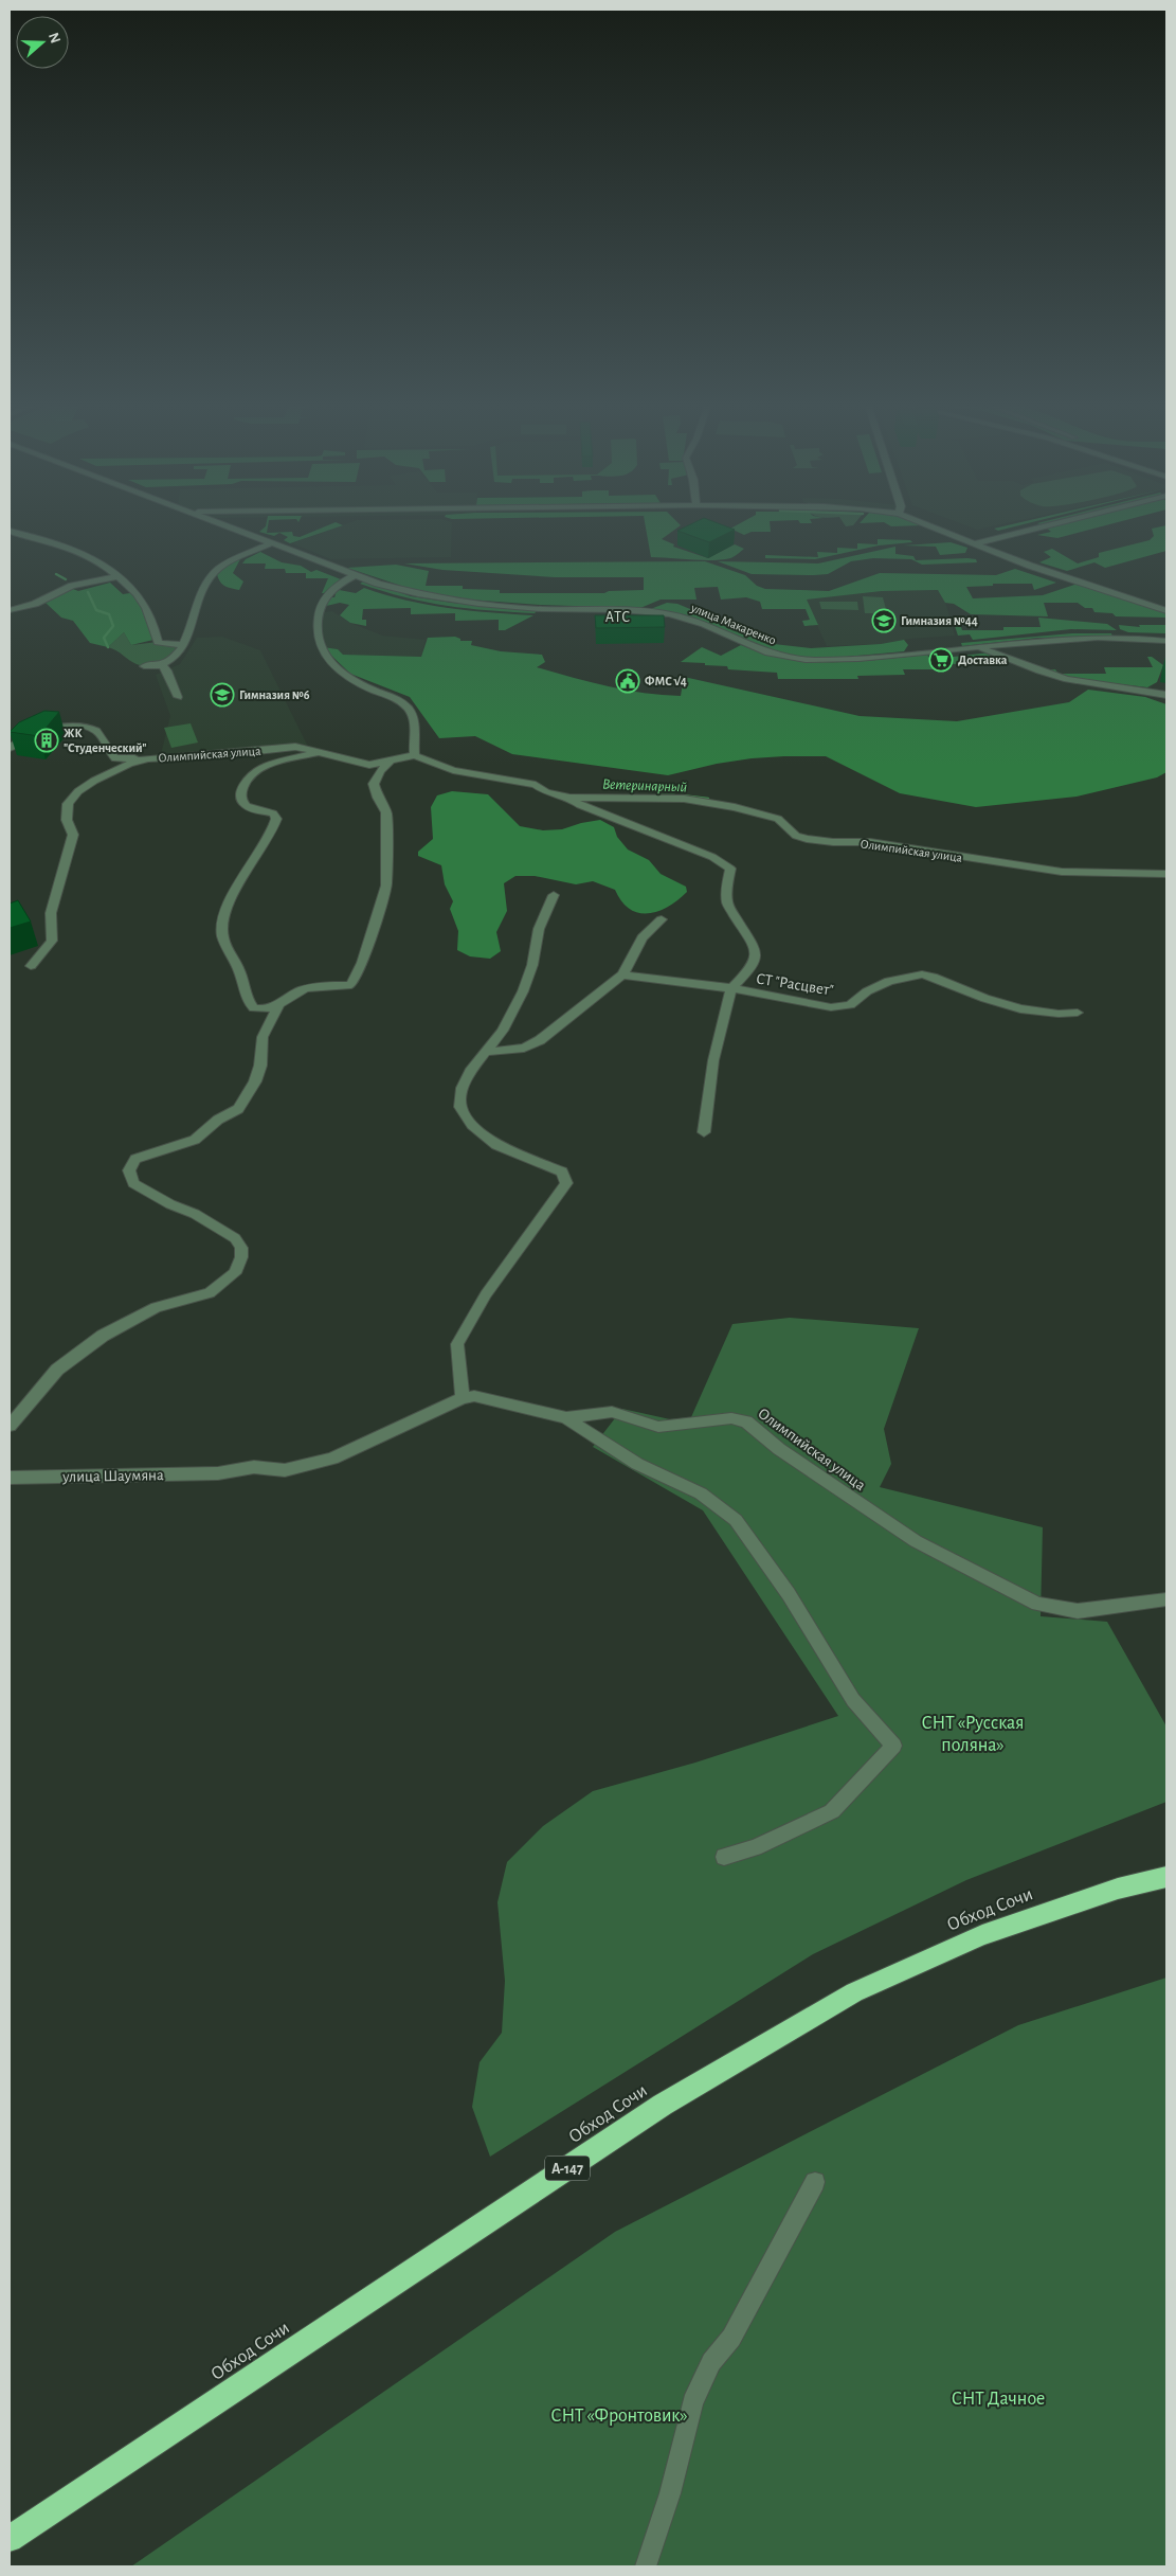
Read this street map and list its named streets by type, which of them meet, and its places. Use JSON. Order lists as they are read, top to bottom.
{
  "streets": {
    "highway": ["Обход Сочи", "А-147"],
    "street": [
      "улица Макаренко",
      "Олимпийская улица",
      "СТ \"Расцвет\"",
      "улица Шаумяна"
    ]
  },
  "crossings": [
    ["Олимпийская улица", "СТ \"Расцвет\""],
    ["Олимпийская улица", "улица Шаумяна"]
  ],
  "districts": ["АТС"],
  "water": ["Ветеринарный"],
  "parks": ["СНТ «Русская поляна»", "СНТ Дачное", "СНТ «Фронтовик»"],
  "places": {
    "school or university": ["Гимназия №44", "Гимназия №6"],
    "supermarket": ["Доставка"],
    "public building": ["ФМС √4"],
    "building": ["ЖК \"Студенческий\""]
  },
  "north": "right"
}
